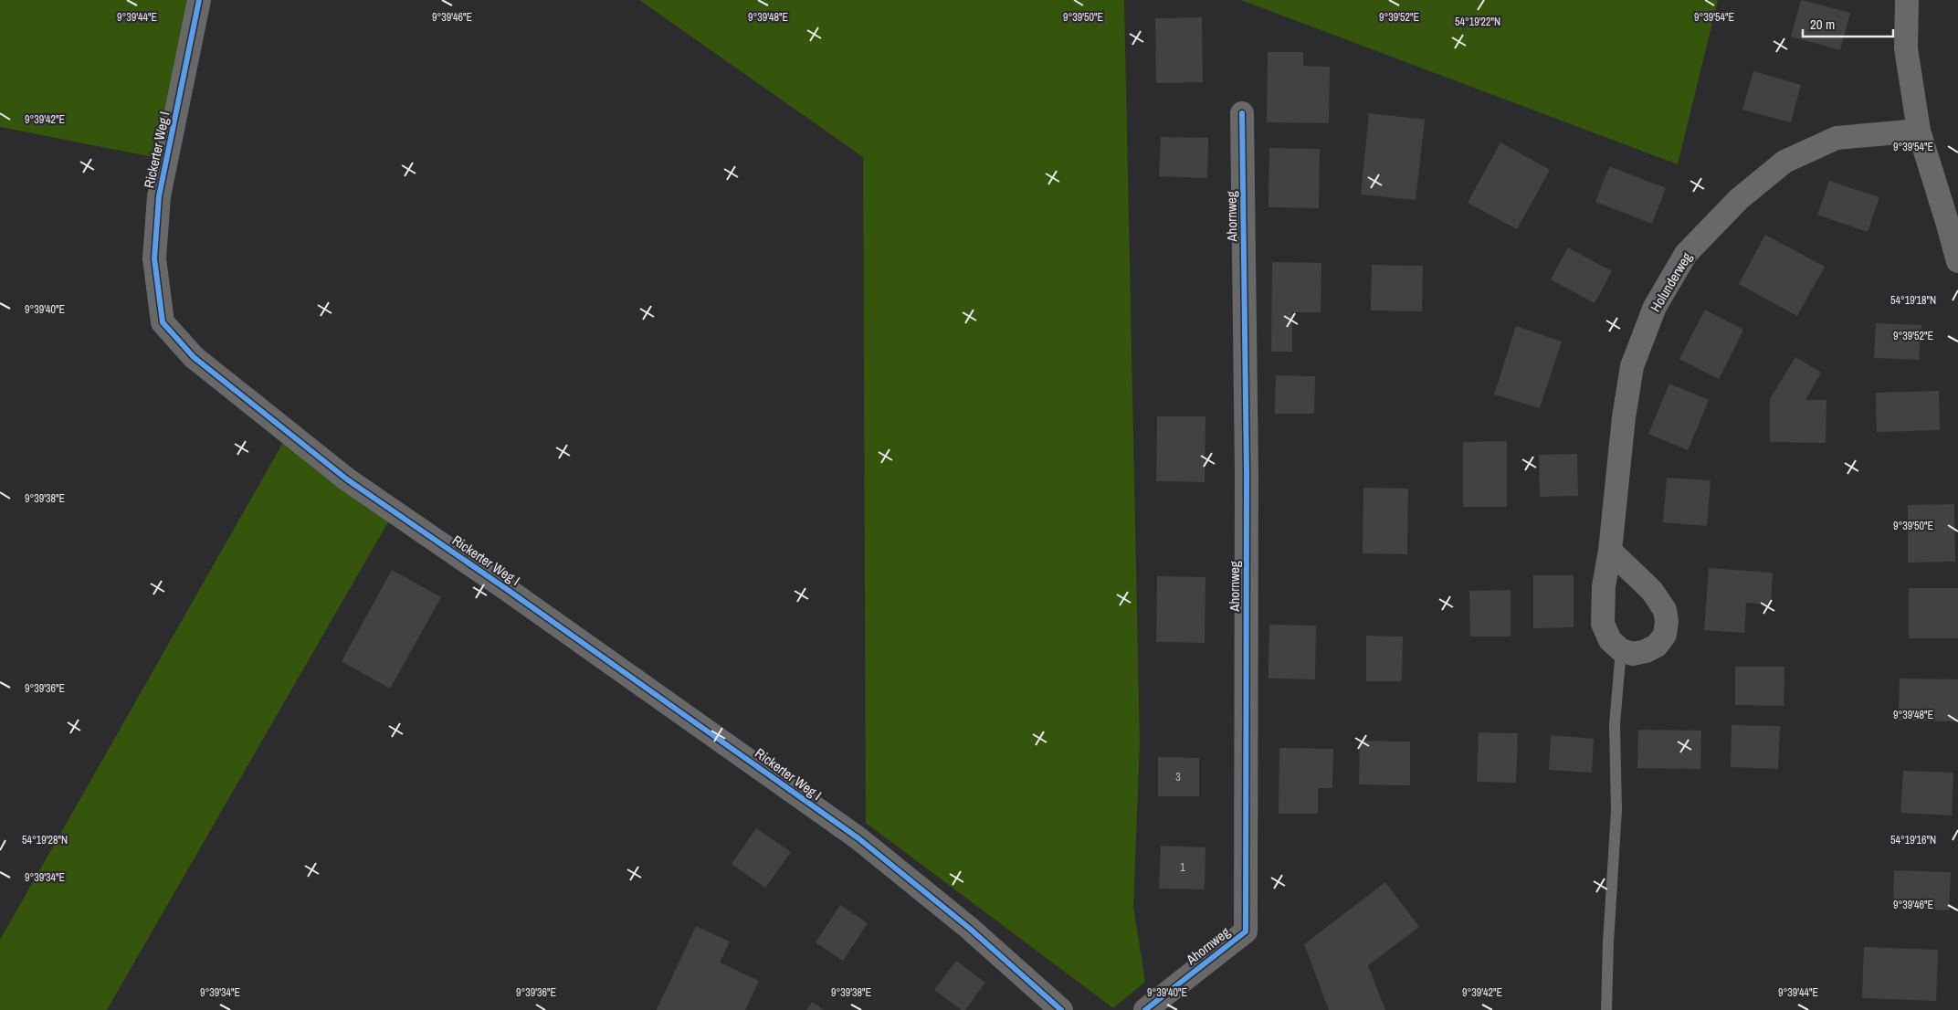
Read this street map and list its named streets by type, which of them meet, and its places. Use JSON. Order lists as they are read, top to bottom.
{
  "streets": {
    "street": ["Rickerter Weg I", "Ahornweg", "Holunderweg"]
  },
  "house_numbers": ["3", "1"],
  "scale_bar": "20 m",
  "coordinates": [
    "9°39'44\"E",
    "9°39'52\"E",
    "9°39'54\"E",
    "9°39'46\"E",
    "9°39'48\"E",
    "9°39'50\"E",
    "54°19'22\"N",
    "9°39'42\"E",
    "54°19'18\"N",
    "9°39'40\"E",
    "9°39'38\"E",
    "9°39'36\"E",
    "54°19'28\"N",
    "54°19'16\"N",
    "9°39'34\"E"
  ]
}
